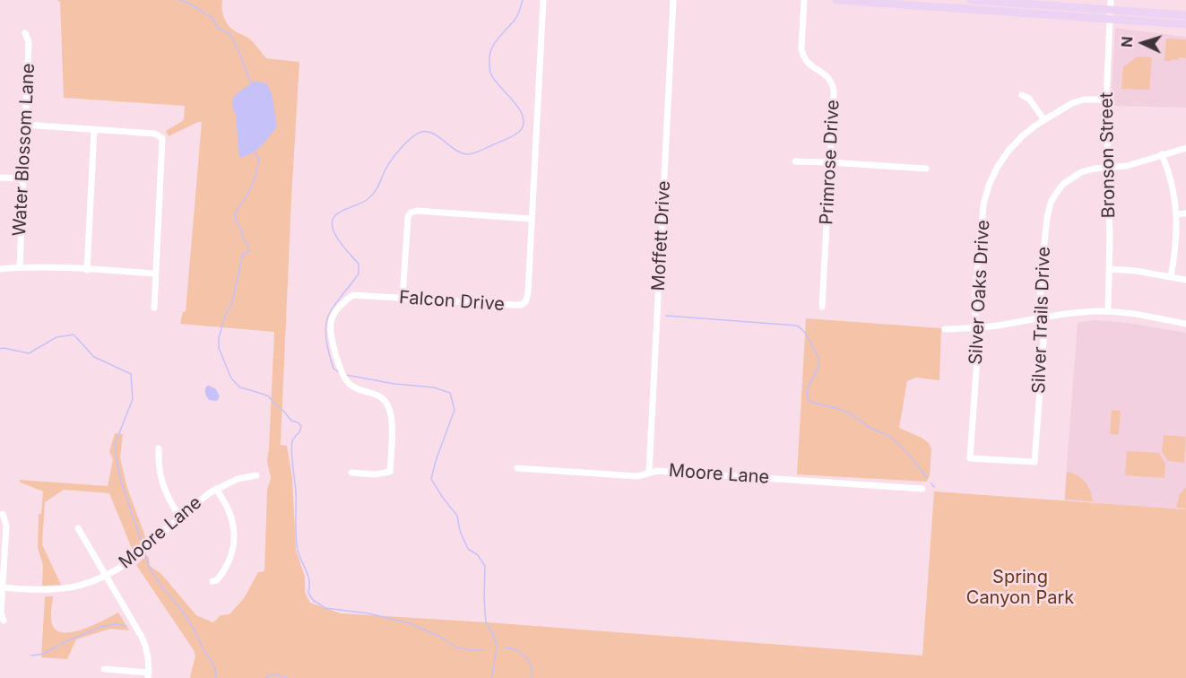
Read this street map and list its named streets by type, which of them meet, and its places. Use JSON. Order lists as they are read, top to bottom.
{
  "streets": {
    "street": [
      "Water Blossom Lane",
      "Bronson Street",
      "Primrose Drive",
      "Moffett Drive",
      "Silver Oaks Drive",
      "Falcon Drive",
      "Silver Trails Drive",
      "Moore Lane"
    ]
  },
  "crossings": [
    ["Bronson Street", "Silver Oaks Drive"],
    ["Bronson Street", "Silver Trails Drive"],
    ["Moffett Drive", "Moore Lane"],
    ["Silver Oaks Drive", "Silver Trails Drive"]
  ],
  "parks": ["Spring Canyon Park"],
  "north": "left"
}
